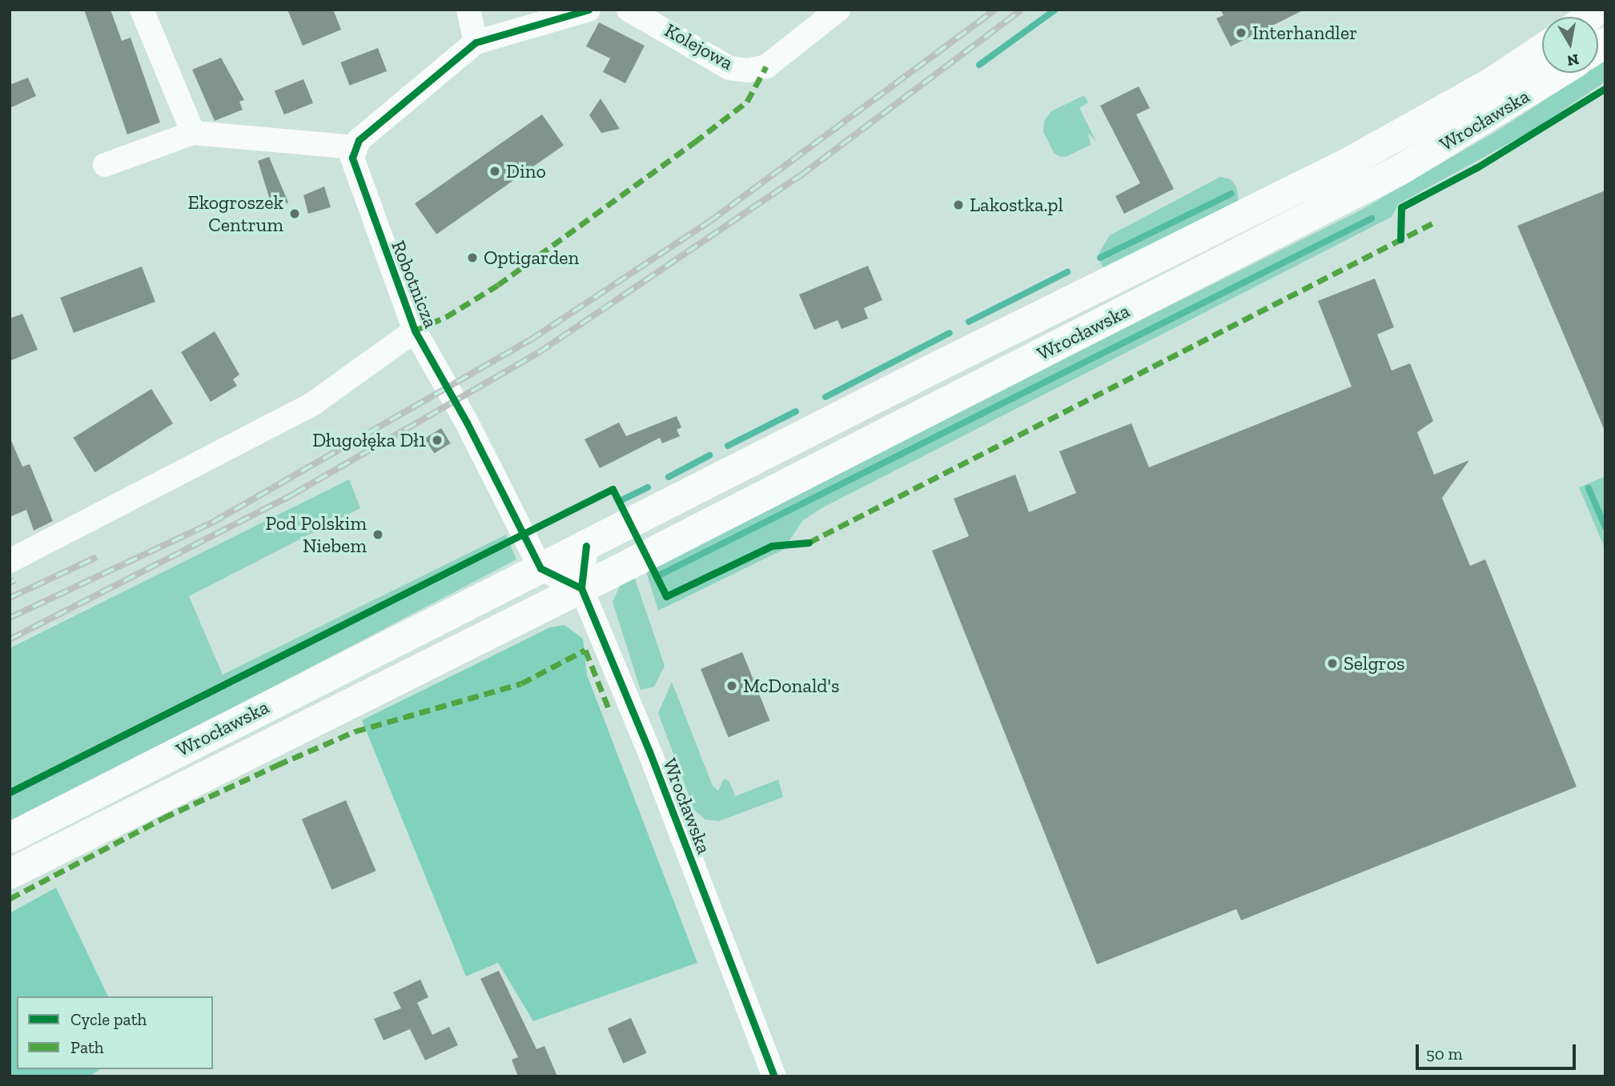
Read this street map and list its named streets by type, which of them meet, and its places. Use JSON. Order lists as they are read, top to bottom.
{
  "streets": {
    "main road": ["Wrocławska"],
    "street": ["Kolejowa", "Robotnicza"]
  },
  "crossings": [
    ["Wrocławska", "Robotnicza"]
  ],
  "places": [
    "Interhandler",
    "Dino",
    "Lakostka.pl",
    "Ekogroszek Centrum",
    "Optigarden",
    "Długołęka Dł1",
    "Pod Polskim Niebem",
    "Selgros",
    "McDonald's"
  ],
  "legend": ["Cycle path", "Path"],
  "scale_bar": "50 m",
  "north": "bottom"
}
